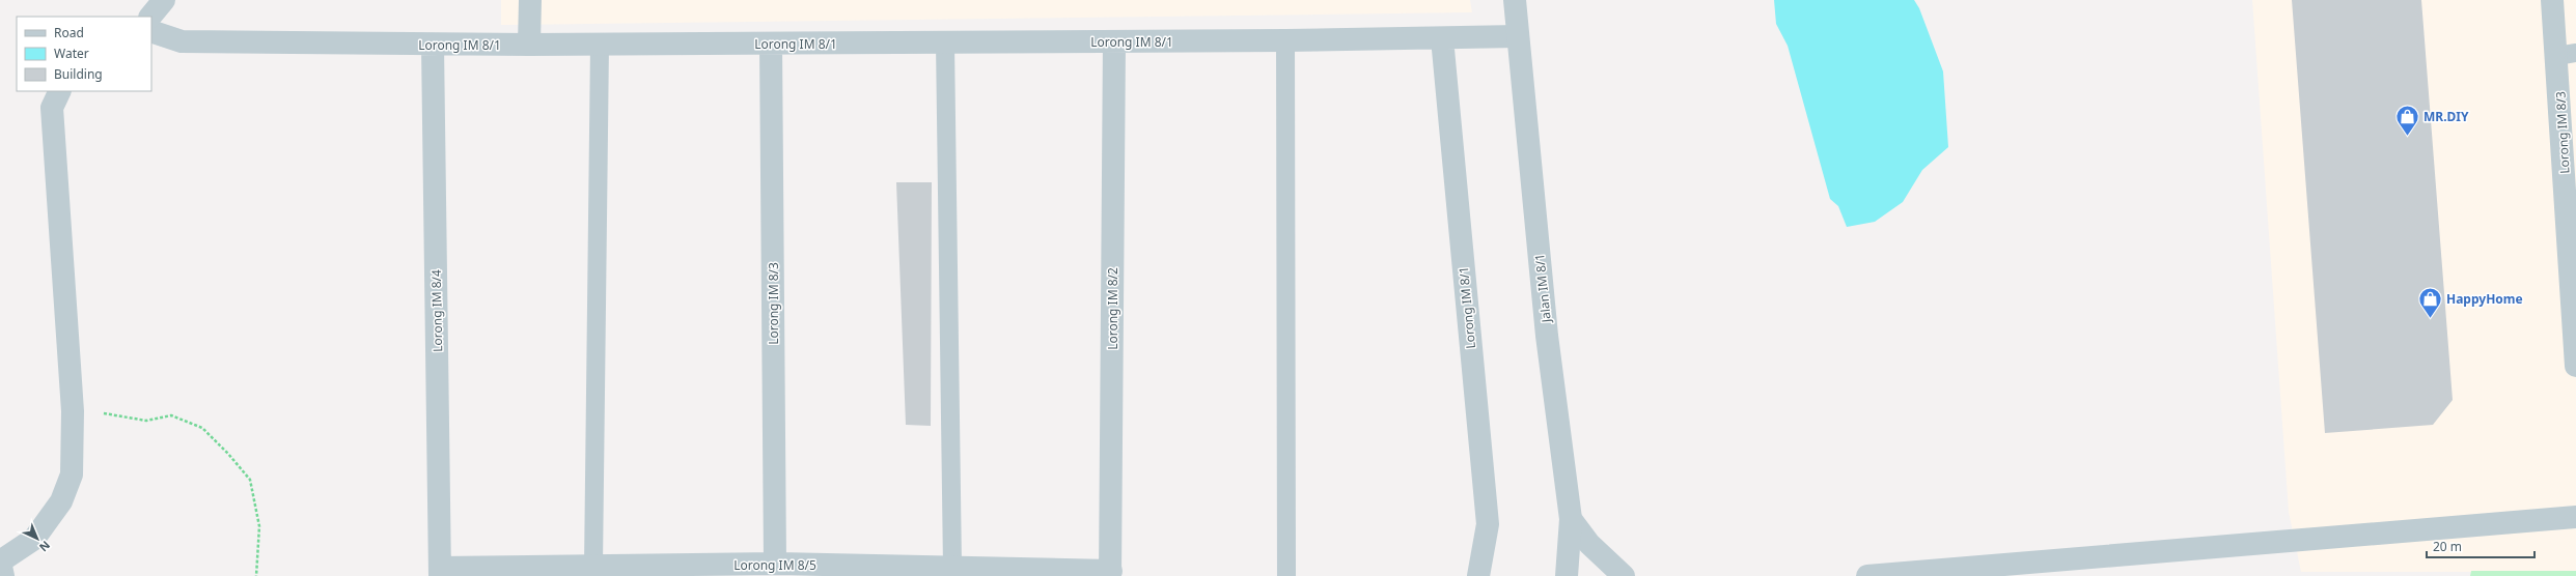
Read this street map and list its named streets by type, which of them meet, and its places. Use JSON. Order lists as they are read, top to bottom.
{
  "streets": {
    "street": [
      "Lorong IM 8/1",
      "Lorong IM 8/3",
      "Jalan IM 8/1",
      "Lorong IM 8/2",
      "Lorong IM 8/4",
      "Lorong IM 8/5"
    ]
  },
  "crossings": [
    ["Lorong IM 8/1", "Lorong IM 8/3"],
    ["Lorong IM 8/1", "Jalan IM 8/1"],
    ["Lorong IM 8/1", "Lorong IM 8/2"],
    ["Lorong IM 8/1", "Lorong IM 8/4"],
    ["Lorong IM 8/3", "Lorong IM 8/5"],
    ["Lorong IM 8/2", "Lorong IM 8/5"],
    ["Lorong IM 8/4", "Lorong IM 8/5"]
  ],
  "places": {
    "shop": ["MR.DIY", "HappyHome"]
  },
  "legend": ["Road", "Water", "Building"],
  "scale_bar": "20 m",
  "north": "bottom right"
}
